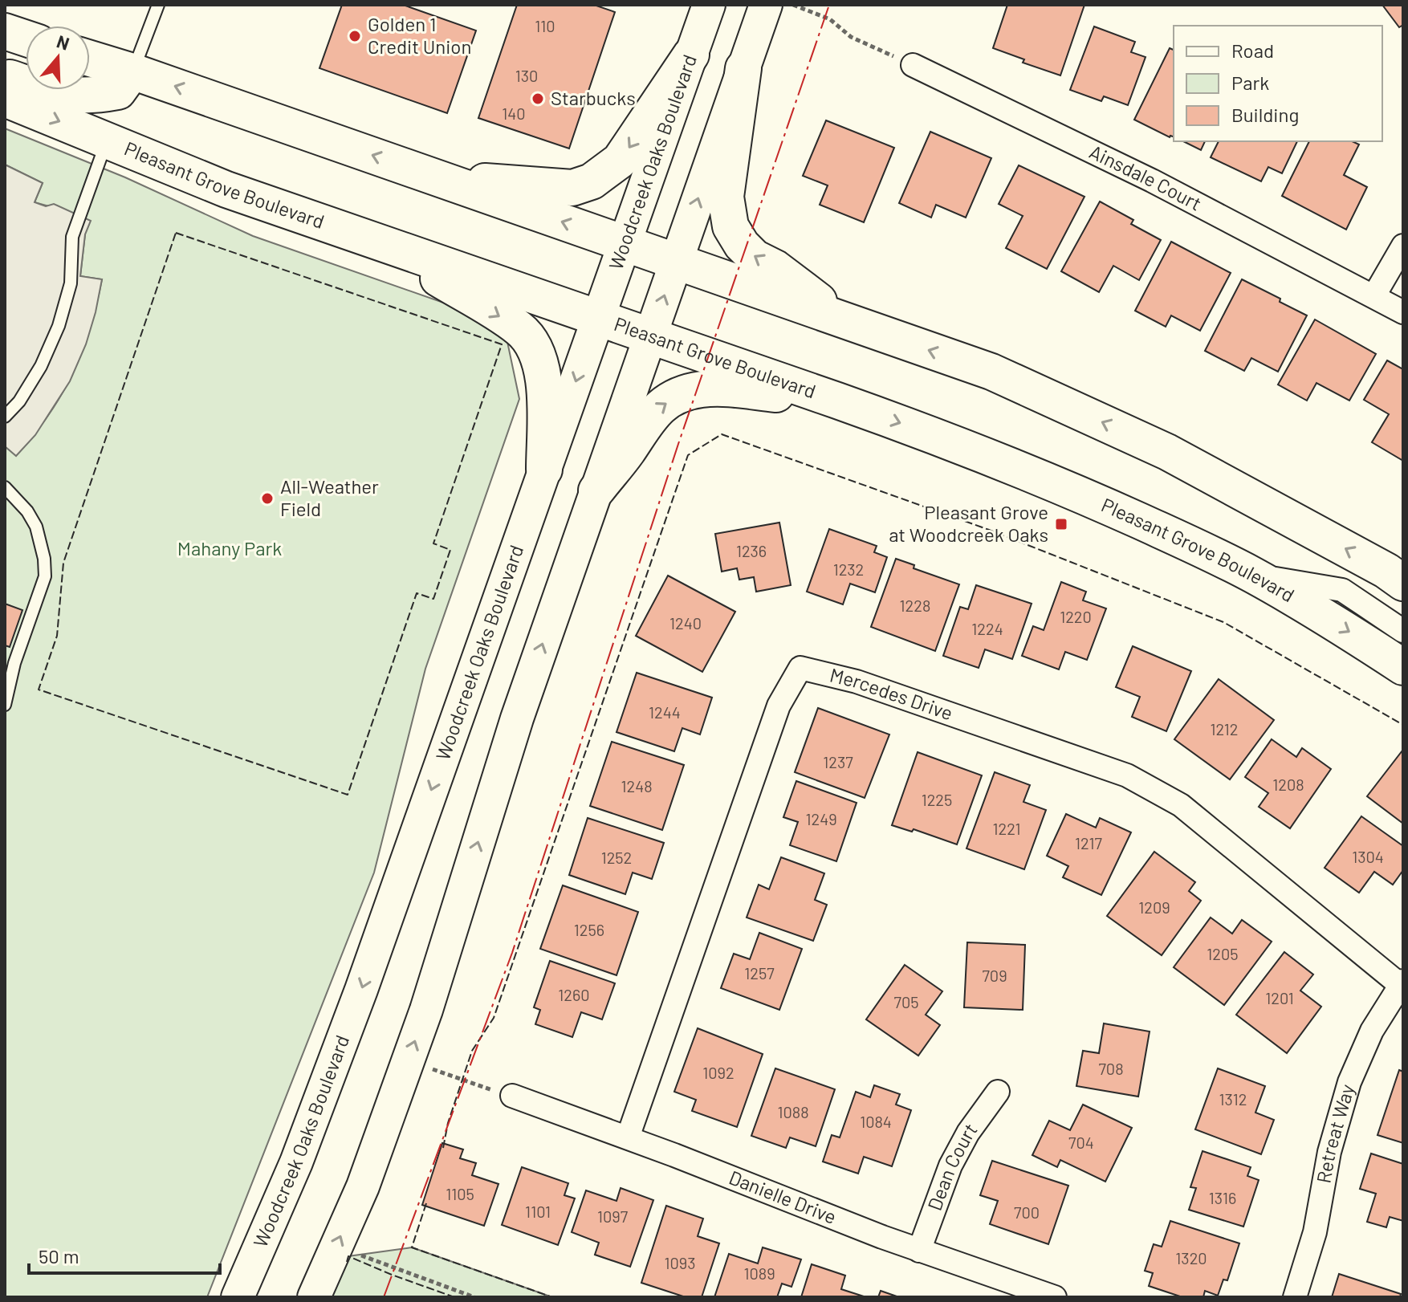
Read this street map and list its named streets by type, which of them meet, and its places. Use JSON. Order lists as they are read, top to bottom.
{
  "streets": {
    "main road": ["Woodcreek Oaks Boulevard", "Pleasant Grove Boulevard"],
    "street": [
      "Ainsdale Court",
      "Mercedes Drive",
      "Retreat Way",
      "Dean Court",
      "Danielle Drive"
    ]
  },
  "crossings": [
    ["Woodcreek Oaks Boulevard", "Pleasant Grove Boulevard"],
    ["Mercedes Drive", "Retreat Way"],
    ["Mercedes Drive", "Danielle Drive"],
    ["Dean Court", "Danielle Drive"]
  ],
  "parks": ["Mahany Park"],
  "places": {
    "other": ["Golden 1 Credit Union", "Starbucks", "All-Weather Field"],
    "transit": ["Pleasant Grove at Woodcreek Oaks"]
  },
  "house_numbers": [
    "110",
    "130",
    "140",
    "1236",
    "1232",
    "1228",
    "1220",
    "1240",
    "1224",
    "1244",
    "1212",
    "1237",
    "1208",
    "1248",
    "1225",
    "1249",
    "1221",
    "1217",
    "1304",
    "1252",
    "1209",
    "1256",
    "1205",
    "1257",
    "709",
    "1260",
    "1201",
    "705",
    "708",
    "1092",
    "1312",
    "1088",
    "1084",
    "704",
    "1105",
    "1316",
    "1101",
    "700",
    "1097",
    "1320",
    "1093",
    "1089"
  ],
  "legend": ["Road", "Park", "Building"],
  "scale_bar": "50 m",
  "north": "top"
}
